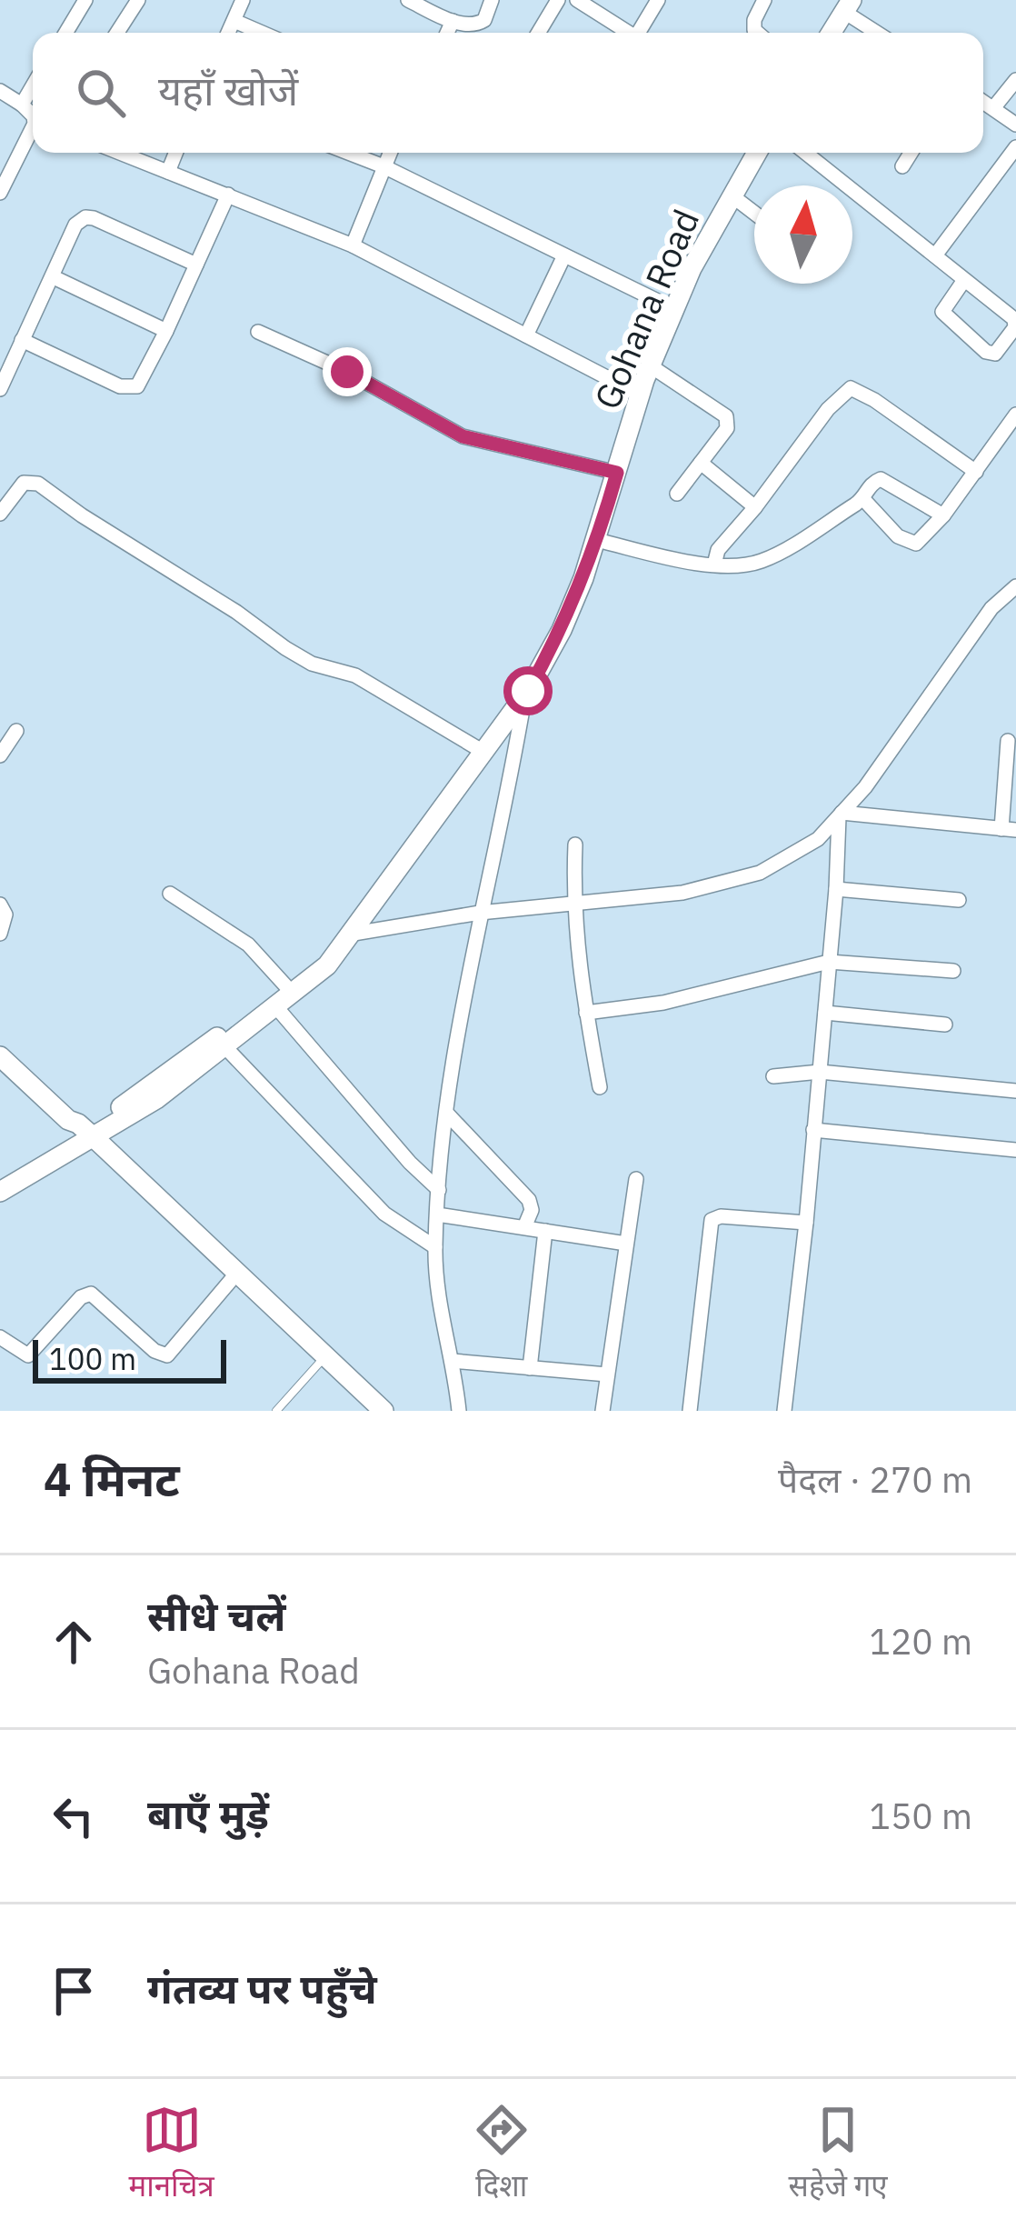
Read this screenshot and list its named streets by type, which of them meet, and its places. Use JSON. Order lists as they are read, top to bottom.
{
  "streets": {
    "main road": ["Gohana Road"]
  },
  "scale_bar": "100 m",
  "north": "top",
  "page": {
    "search": "यहाँ खोजें",
    "scale": "100 m",
    "heading": ["4 मिनट", "पैदल · 270 m"],
    "list": [
      ["सीधे चलें", "Gohana Road", "120 m"],
      ["बाएँ मुड़ें", "150 m"],
      "गंतव्य पर पहुँचे"
    ],
    "nav": ["मानचित्र", "दिशा", "सहेजे गए"]
  }
}
